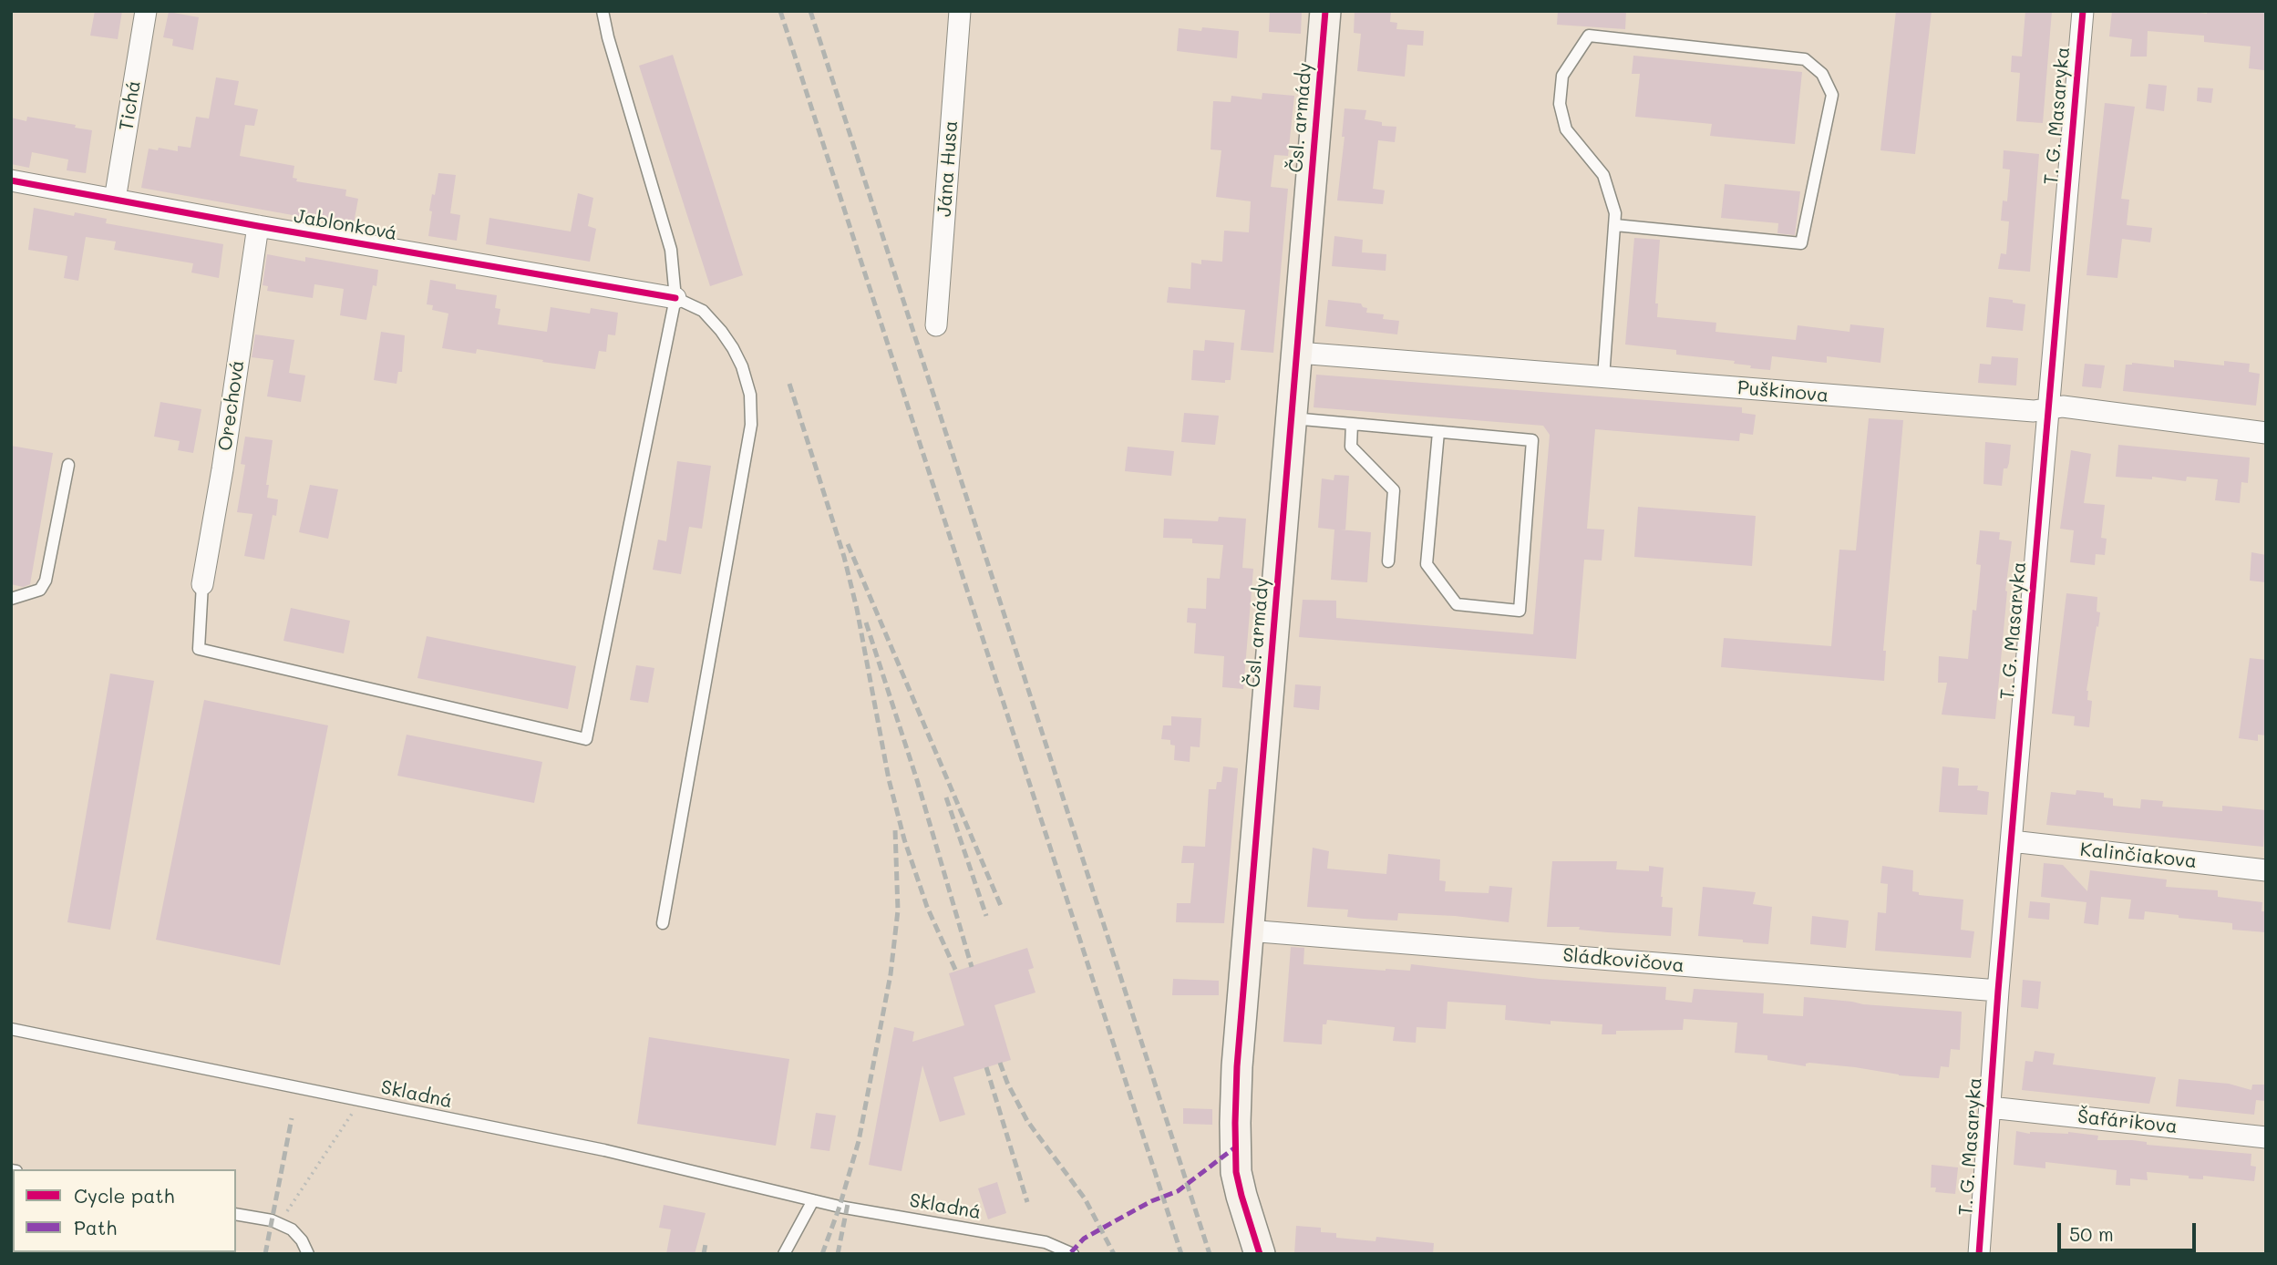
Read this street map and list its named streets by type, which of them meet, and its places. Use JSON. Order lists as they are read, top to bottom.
{
  "streets": {
    "street": [
      "Tichá",
      "T. G. Masaryka",
      "Čsl. armády",
      "Jána Husa",
      "Jablonková",
      "Puškinova",
      "Orechová",
      "Kalinčiakova",
      "Sládkovičova",
      "Šafárikova"
    ],
    "lane": ["Skladná"]
  },
  "crossings": [
    ["Tichá", "Jablonková"],
    ["T. G. Masaryka", "Puškinova"],
    ["T. G. Masaryka", "Kalinčiakova"],
    ["T. G. Masaryka", "Sládkovičova"],
    ["T. G. Masaryka", "Šafárikova"],
    ["Čsl. armády", "Puškinova"],
    ["Čsl. armády", "Sládkovičova"],
    ["Jablonková", "Orechová"]
  ],
  "legend": ["Cycle path", "Path"],
  "scale_bar": "50 m"
}
